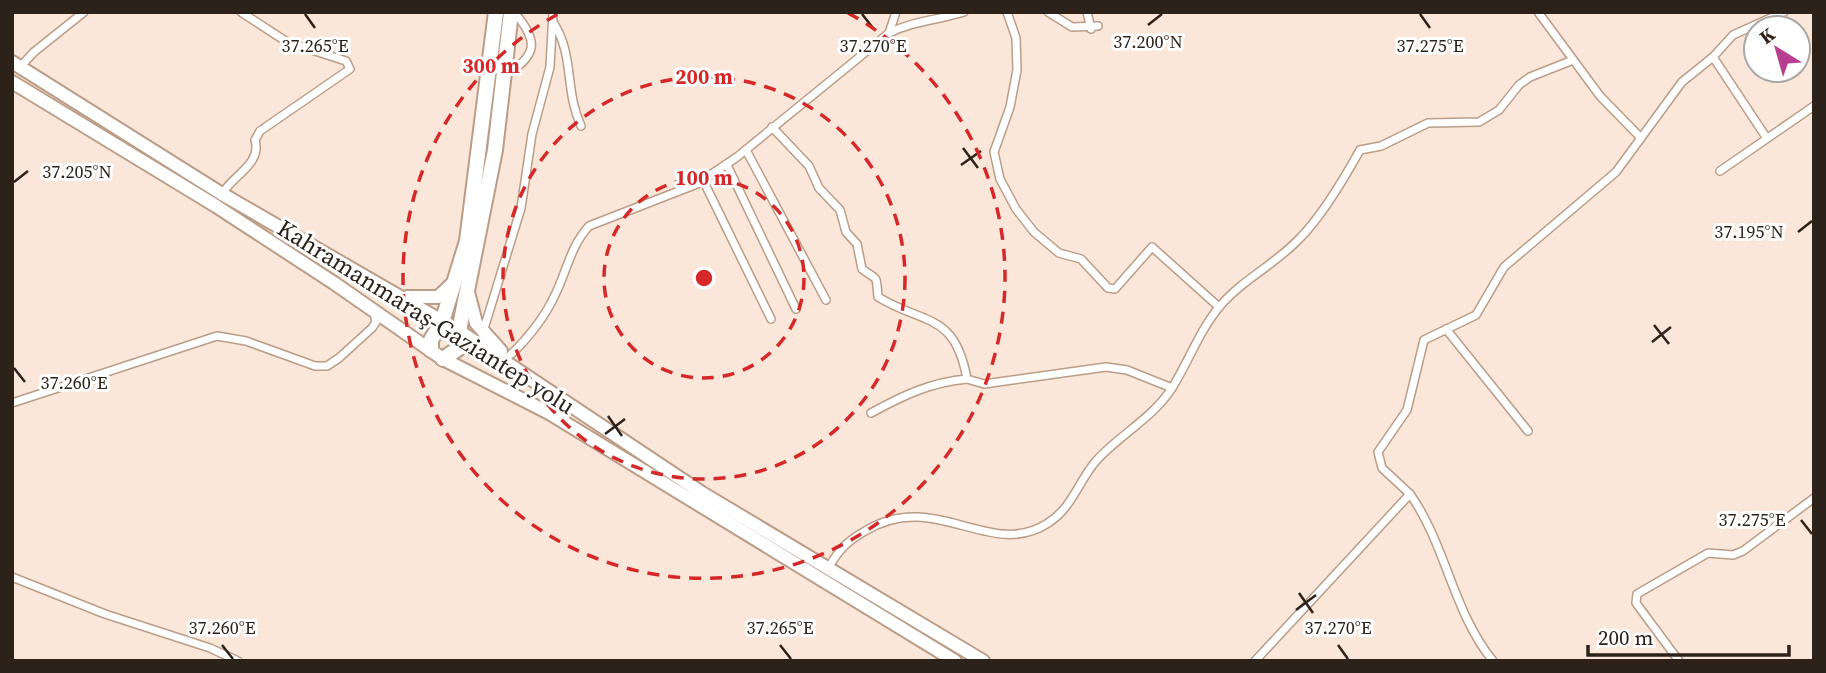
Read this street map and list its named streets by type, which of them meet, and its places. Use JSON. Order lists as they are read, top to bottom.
{
  "streets": {
    "highway": ["Kahramanmaraş-Gaziantep yolu"]
  },
  "scale_bar": "200 m",
  "north": "top left",
  "coordinates": [
    "37.200°N",
    "37.265°E",
    "37.270°E",
    "37.275°E",
    "37.205°N",
    "37.195°N",
    "37.260°E"
  ],
  "rings": ["300 m", "200 m", "100 m"]
}
